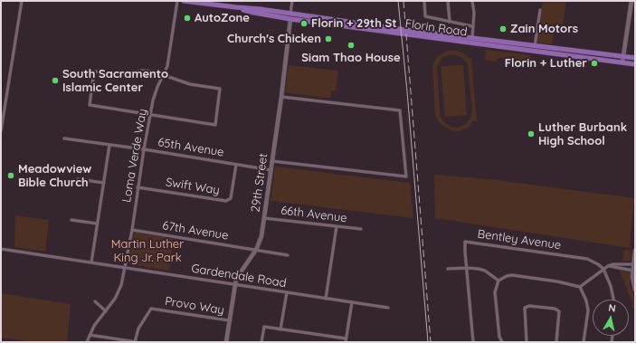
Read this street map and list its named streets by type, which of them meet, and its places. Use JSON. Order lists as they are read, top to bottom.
{
  "streets": {
    "main road": ["Florin Road"],
    "street": [
      "65th Avenue",
      "Loma Verde Way",
      "29th Street",
      "Swift Way",
      "66th Avenue",
      "67th Avenue",
      "Bentley Avenue",
      "Gardendale Road",
      "Provo Way"
    ]
  },
  "crossings": [
    ["Florin Road", "29th Street"],
    ["65th Avenue", "Loma Verde Way"],
    ["65th Avenue", "29th Street"],
    ["65th Avenue", "Swift Way"],
    ["Loma Verde Way", "Swift Way"],
    ["Loma Verde Way", "67th Avenue"],
    ["Loma Verde Way", "Gardendale Road"],
    ["29th Street", "66th Avenue"],
    ["29th Street", "67th Avenue"],
    ["29th Street", "Gardendale Road"],
    ["29th Street", "Provo Way"]
  ],
  "parks": ["Martin Luther King Jr. Park"],
  "places": [
    "AutoZone",
    "Florin + 29th St",
    "Zain Motors",
    "Church's Chicken",
    "Siam Thao House",
    "Florin + Luther",
    "South Sacramento Islamic Center",
    "Luther Burbank High School",
    "Meadowview Bible Church"
  ],
  "north": "top"
}
